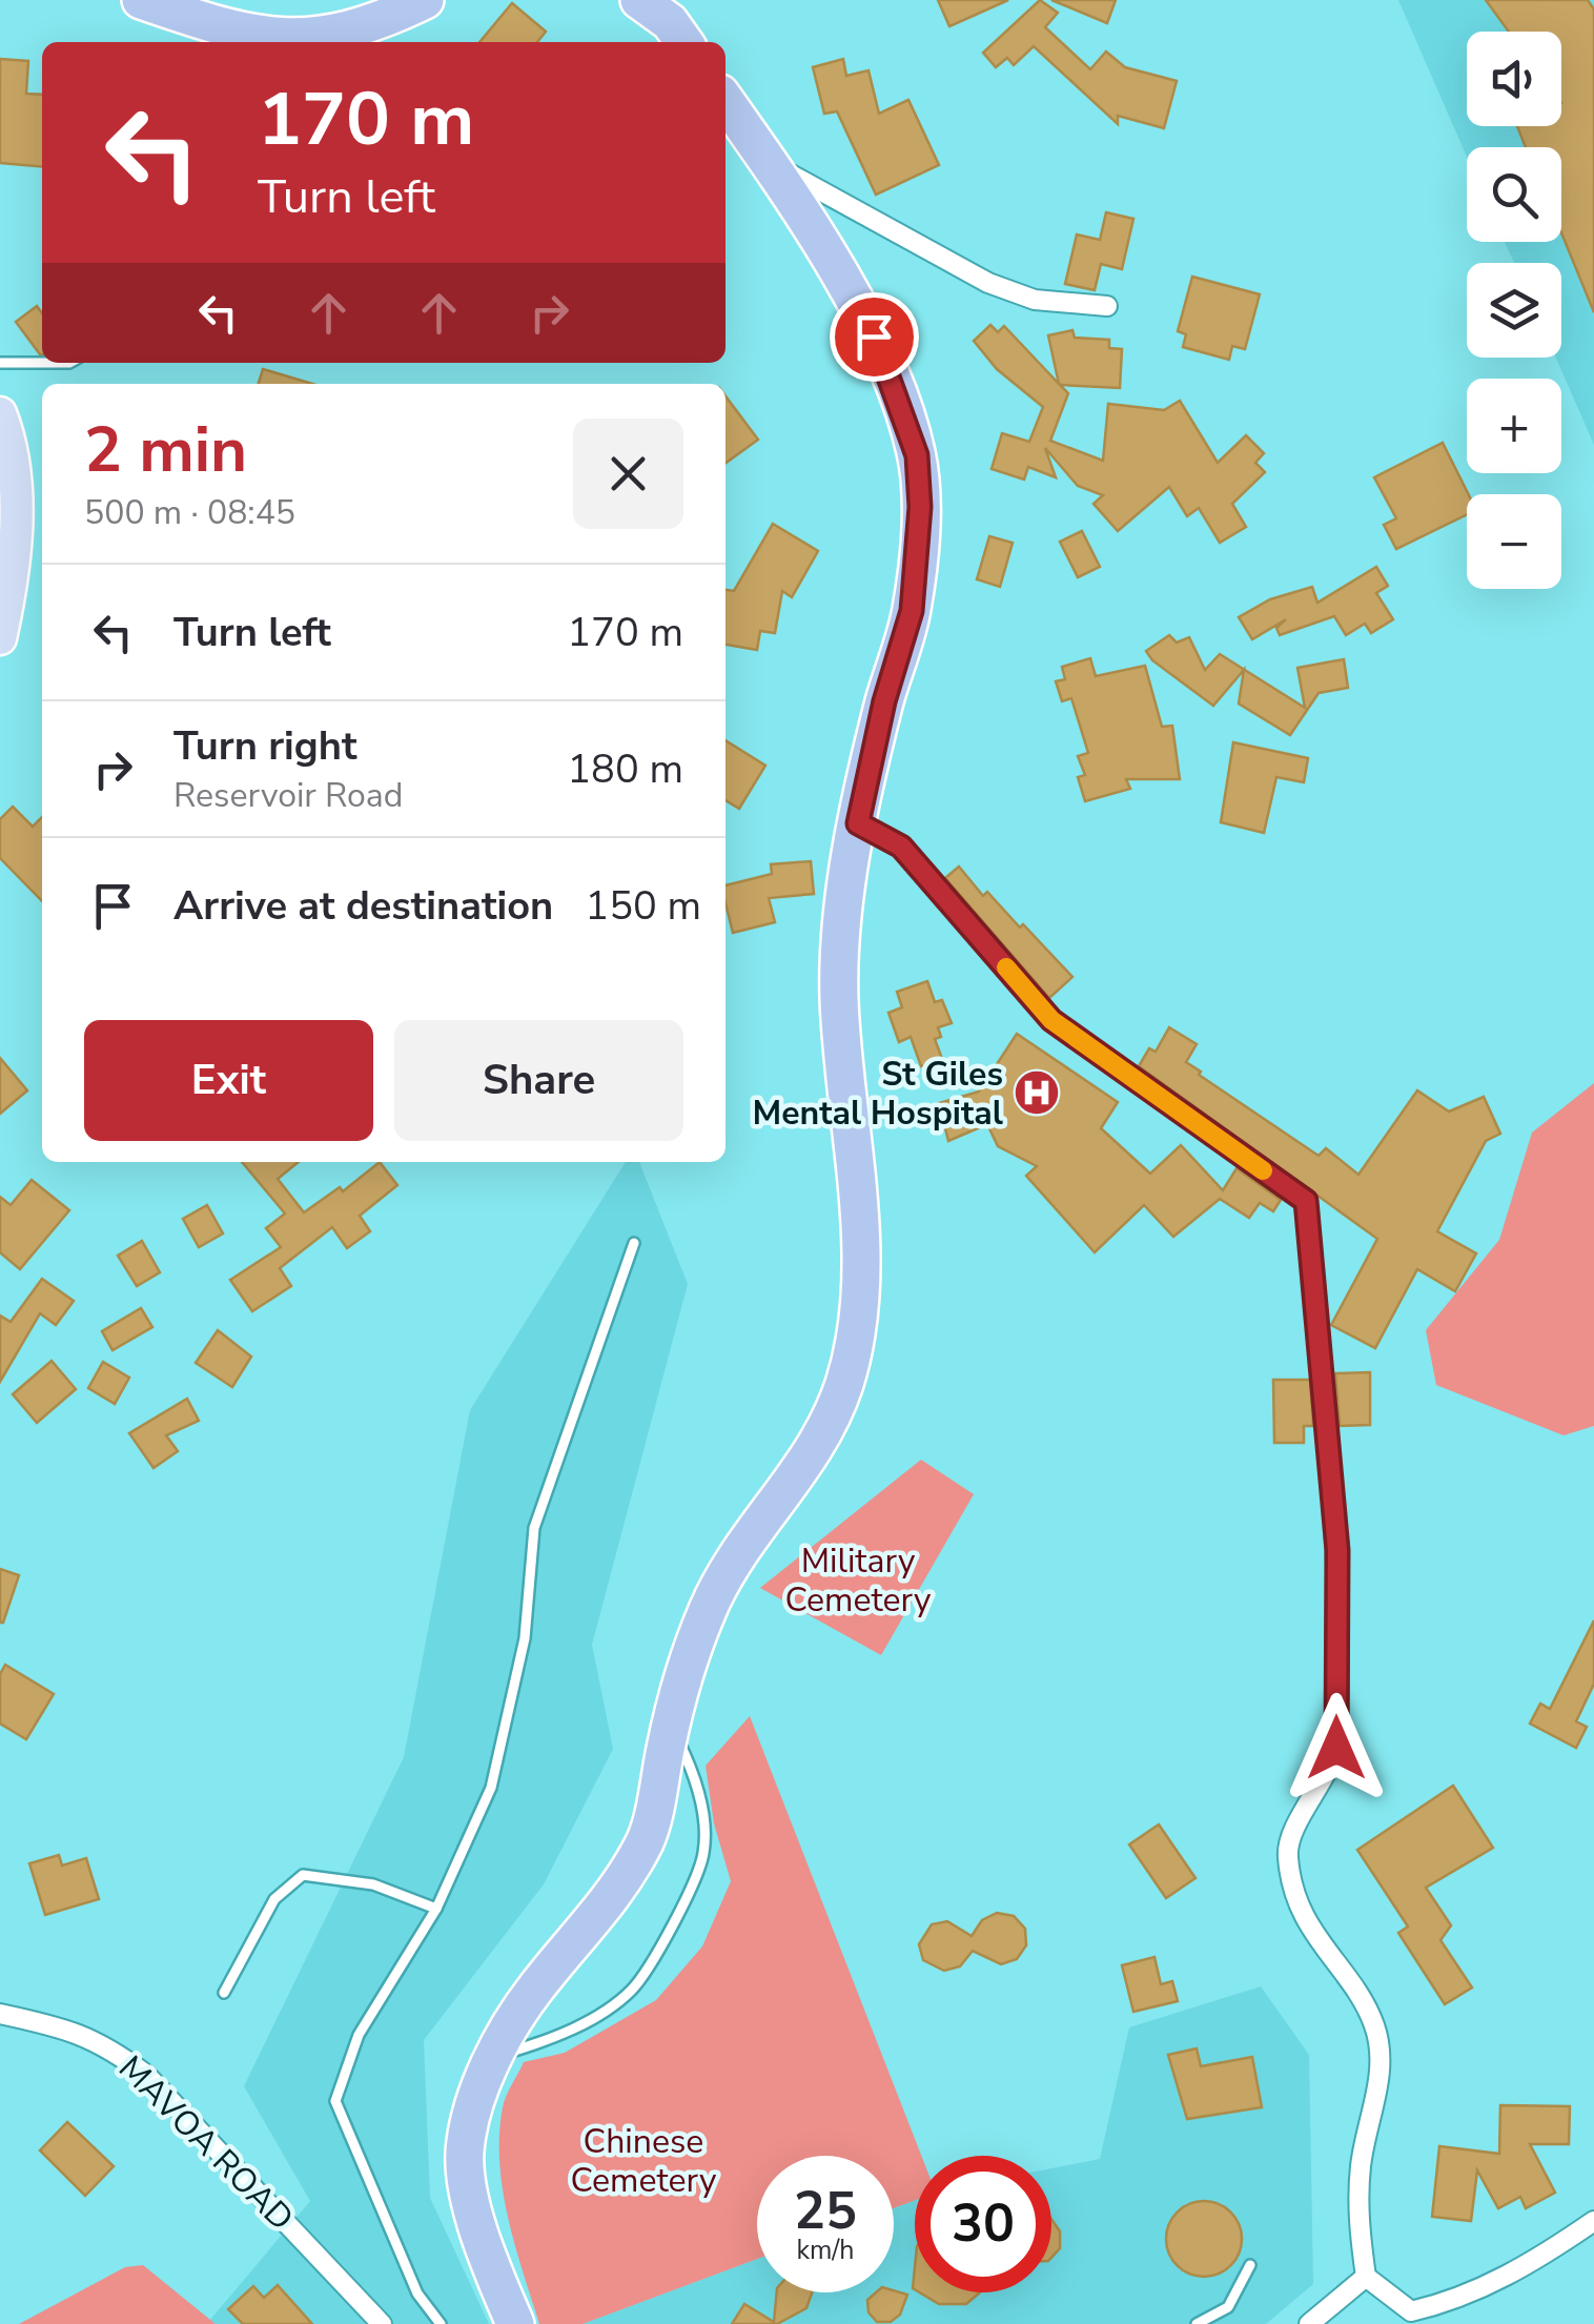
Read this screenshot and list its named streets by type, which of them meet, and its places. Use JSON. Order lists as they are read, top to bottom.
{
  "streets": {
    "street": ["MAVOA ROAD"]
  },
  "parks": ["Military Cemetery", "Chinese Cemetery"],
  "places": {
    "hospital": ["St Giles Mental Hospital"]
  },
  "page": {
    "map_buttons": ["+", "−"],
    "turn": ["170 m", "Turn left"],
    "heading": ["2 min", "500 m · 08:45"],
    "list": [
      {
        "name": "Turn left",
        "value": "170 m"
      },
      {
        "name": "Turn right",
        "note": "Reservoir Road",
        "value": "180 m"
      },
      {
        "name": "Arrive at destination",
        "value": "150 m"
      }
    ],
    "buttons": ["Exit", "Share"],
    "speed": "25 km/h",
    "limit": "30"
  }
}
